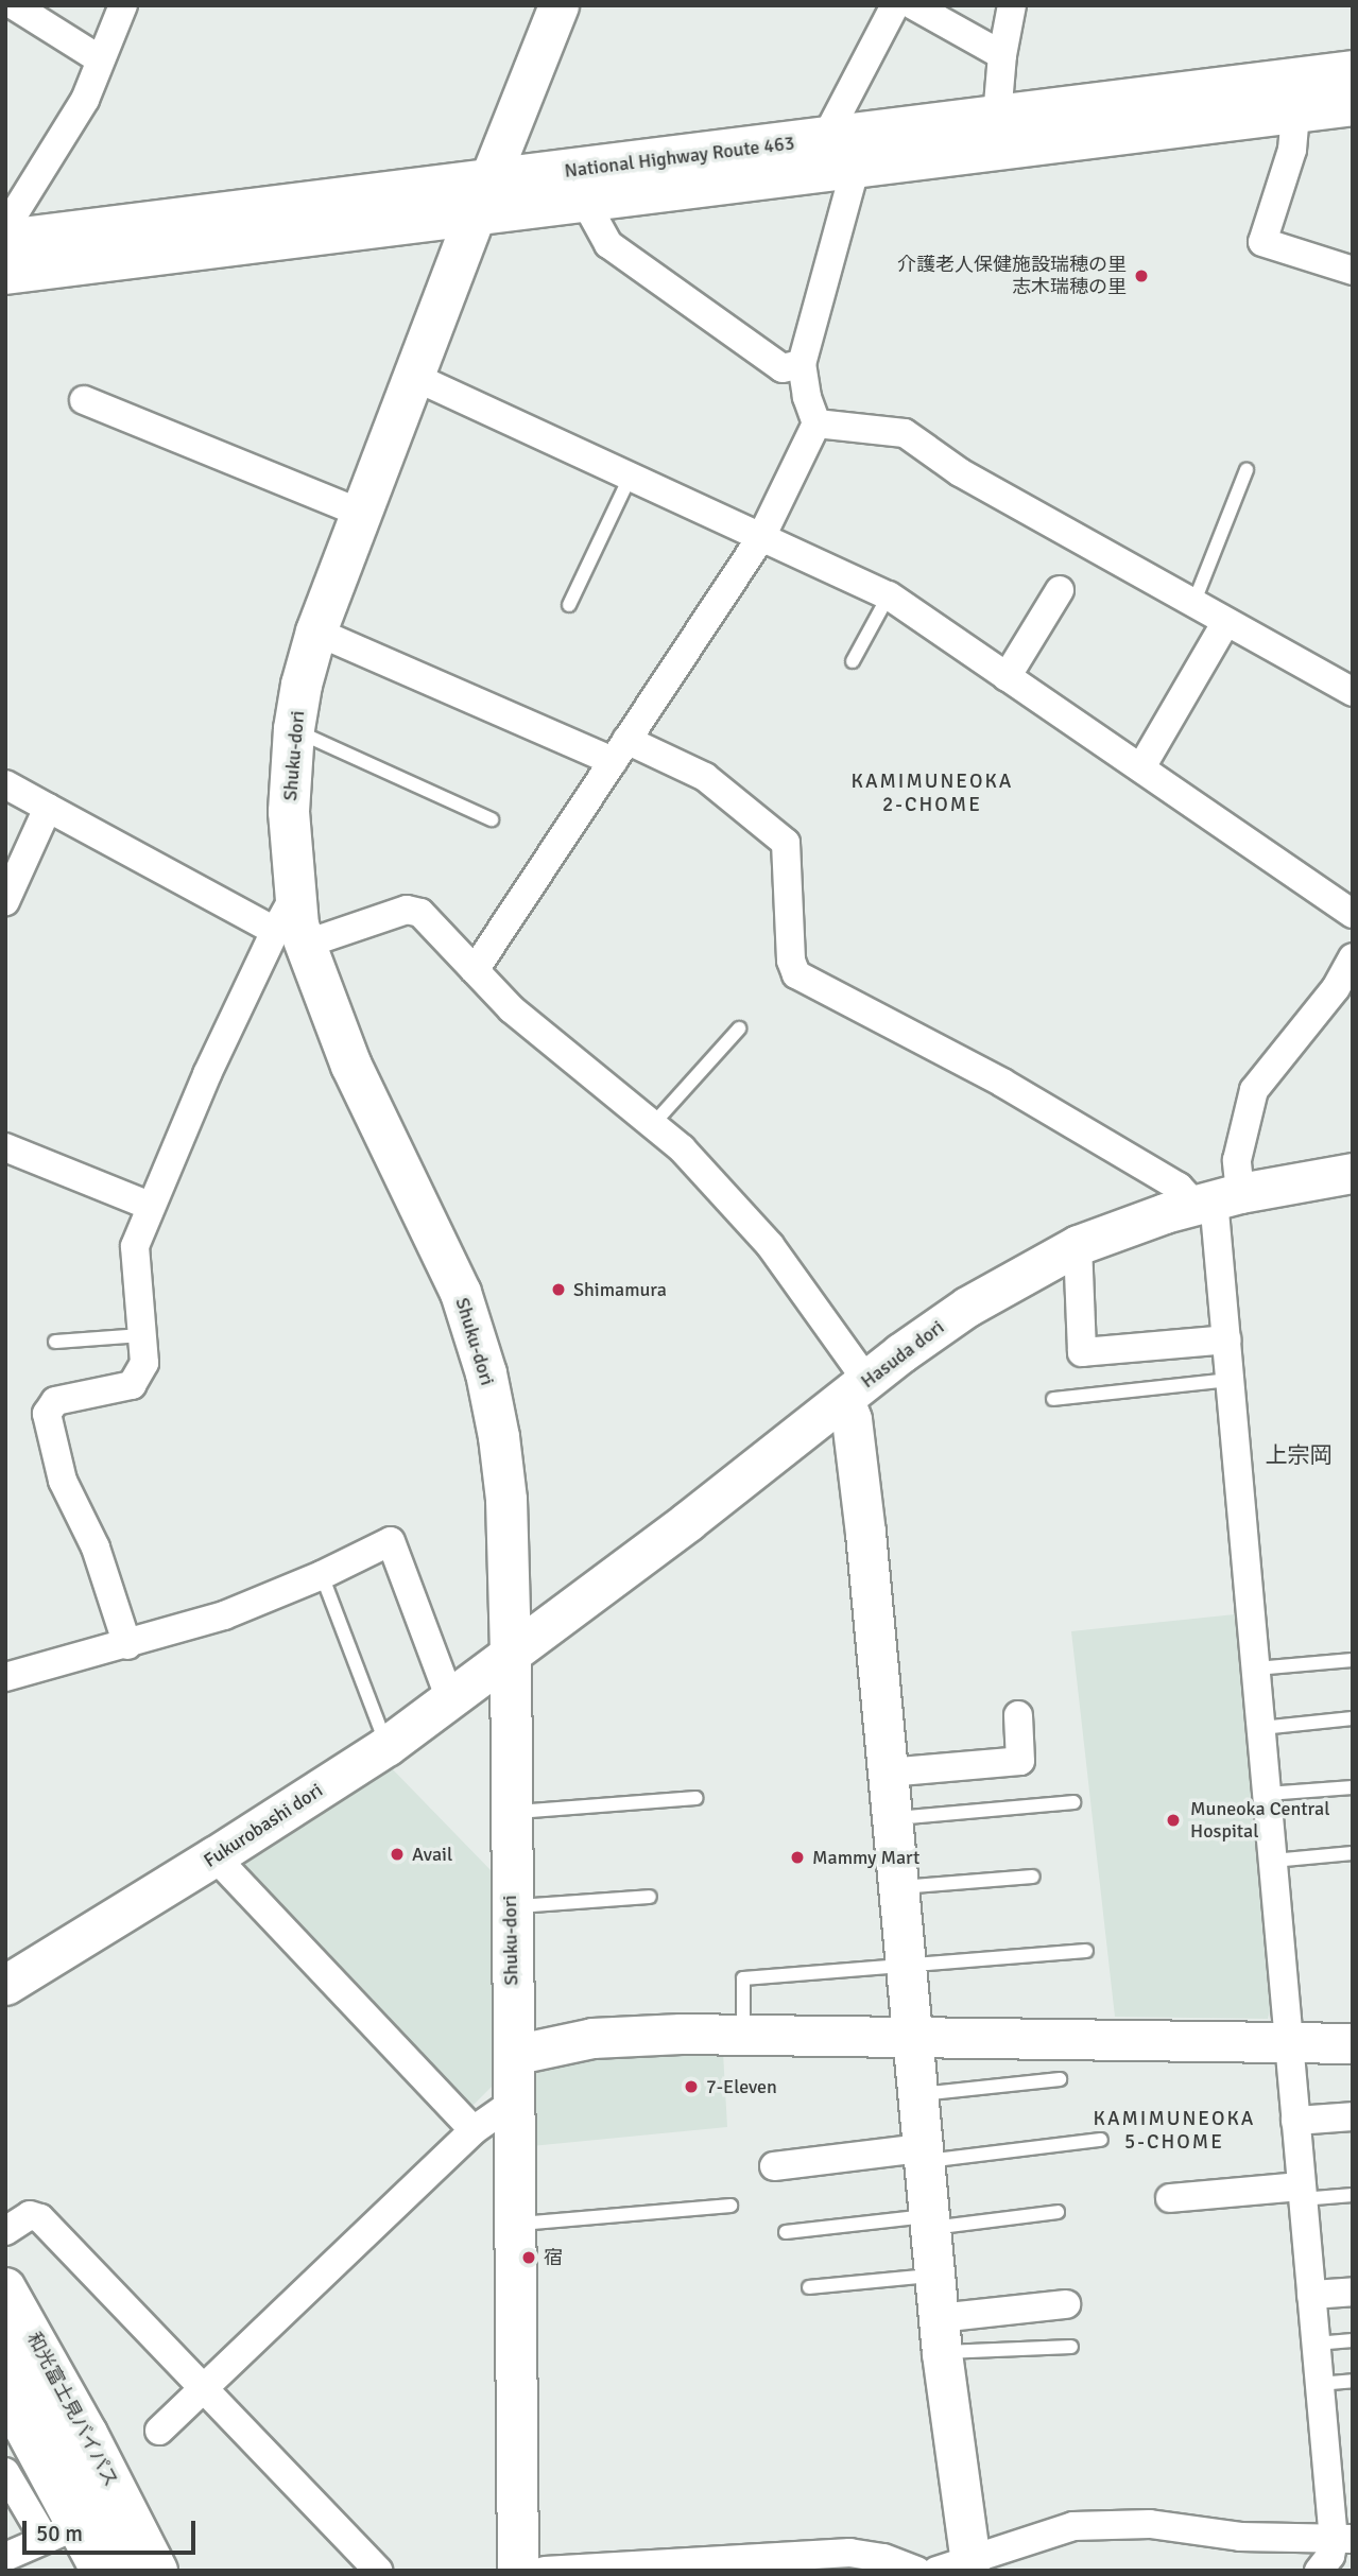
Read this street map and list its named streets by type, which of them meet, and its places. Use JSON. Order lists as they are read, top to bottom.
{
  "streets": {
    "main road": ["National Highway Route 463", "Shuku-dori", "和光富士見バイパス"],
    "street": ["Hasuda dori", "Fukurobashi dori"]
  },
  "crossings": [
    ["National Highway Route 463", "Shuku-dori"],
    ["Shuku-dori", "Hasuda dori"],
    ["Shuku-dori", "Fukurobashi dori"],
    ["Hasuda dori", "Fukurobashi dori"]
  ],
  "districts": ["KAMIMUNEOKA 2-CHOME", "上宗岡", "KAMIMUNEOKA 5-CHOME"],
  "places": [
    "介護老人保健施設瑞穂の里 志木瑞穂の里",
    "Shimamura",
    "Muneoka Central Hospital",
    "Avail",
    "Mammy Mart",
    "7-Eleven",
    "宿"
  ],
  "scale_bar": "50 m"
}
